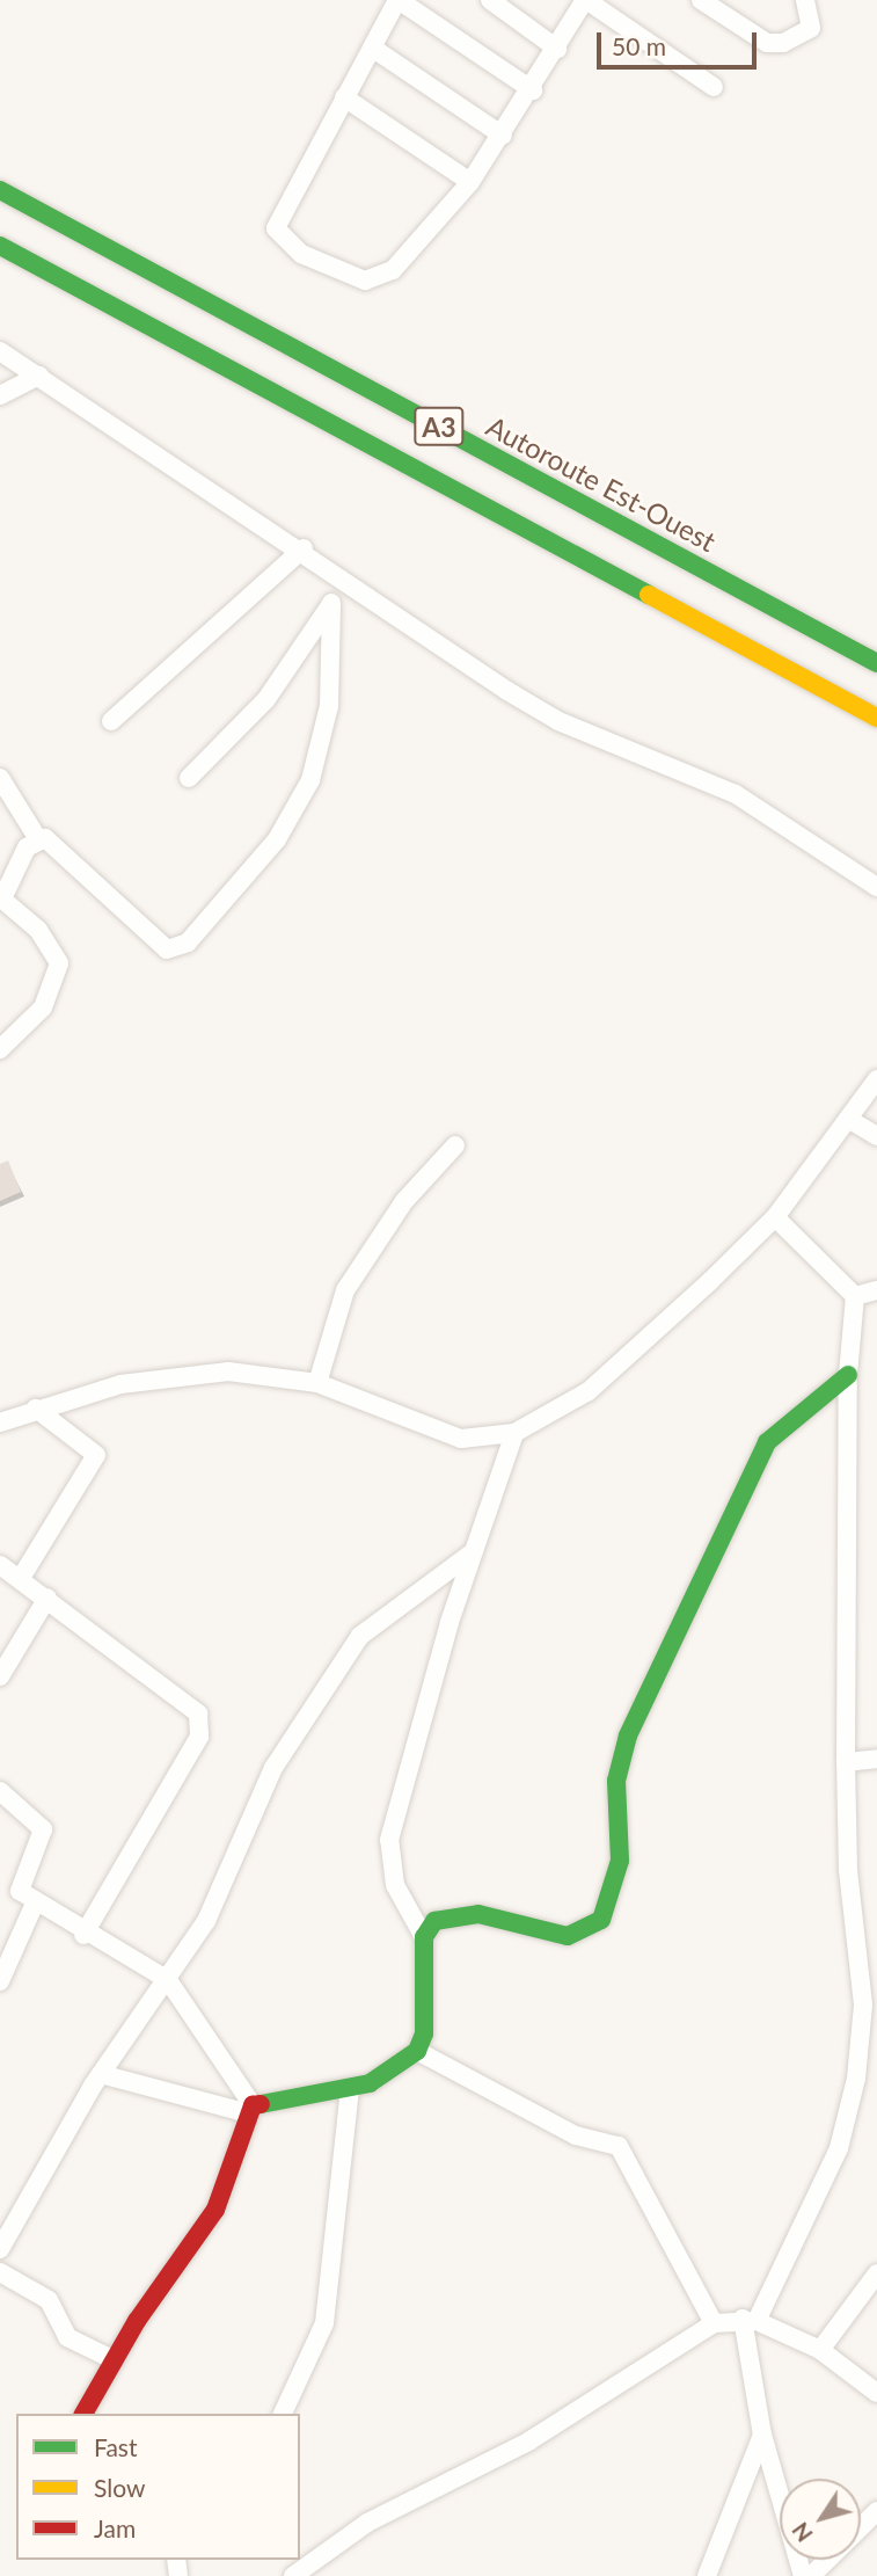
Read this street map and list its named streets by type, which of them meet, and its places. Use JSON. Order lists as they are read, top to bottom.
{
  "streets": {
    "main road": ["A3", "Autoroute Est-Ouest"]
  },
  "legend": ["Fast", "Slow", "Jam"],
  "scale_bar": "50 m",
  "north": "bottom left"
}
